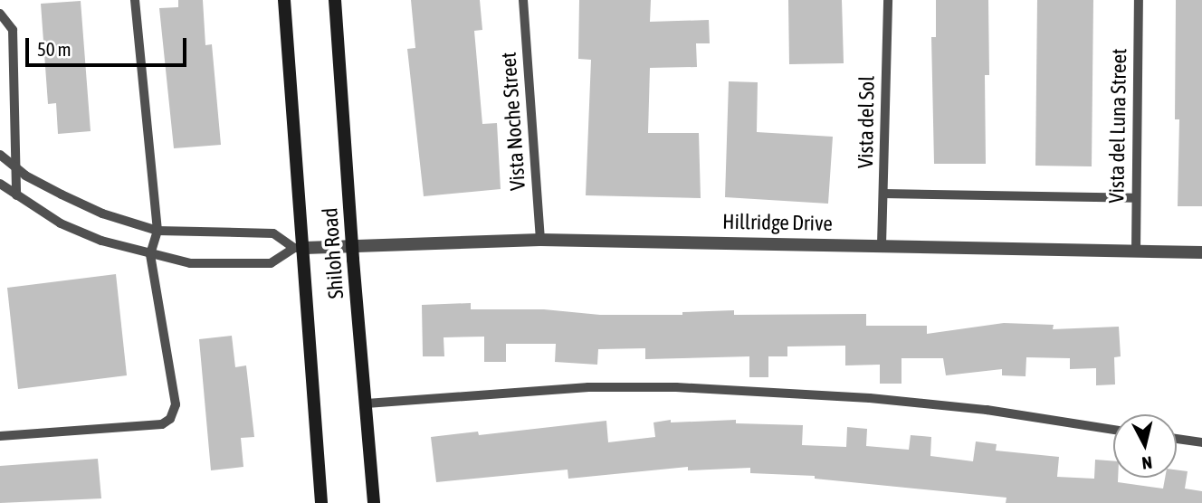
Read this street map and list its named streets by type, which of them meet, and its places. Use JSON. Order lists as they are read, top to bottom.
{
  "streets": {
    "main road": ["Shiloh Road"],
    "street": ["Hillridge Drive"],
    "lane": ["Vista Noche Street", "Vista del Sol", "Vista del Luna Street"]
  },
  "crossings": [
    ["Vista Noche Street", "Hillridge Drive"],
    ["Vista del Sol", "Hillridge Drive"],
    ["Vista del Luna Street", "Hillridge Drive"],
    ["Hillridge Drive", "Shiloh Road"]
  ],
  "scale_bar": "50 m",
  "north": "bottom"
}
